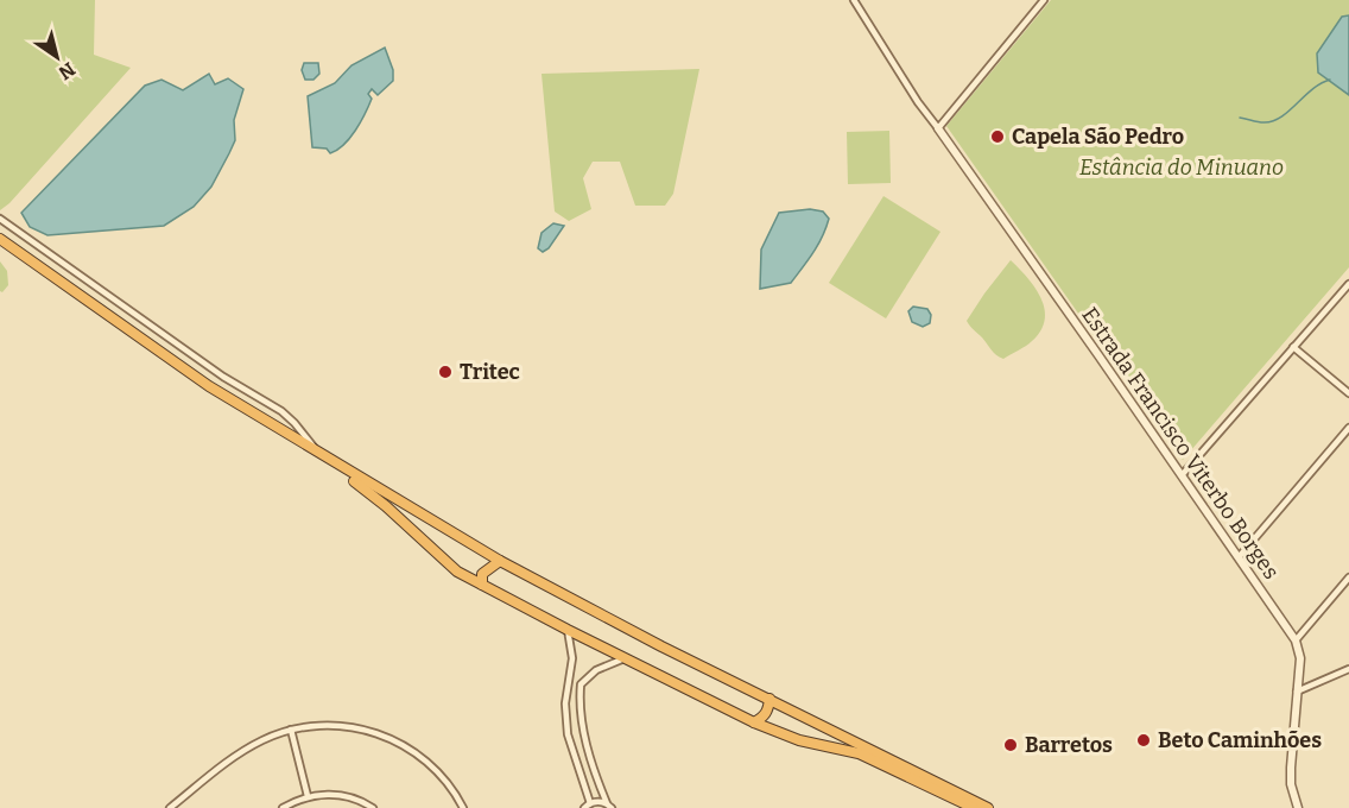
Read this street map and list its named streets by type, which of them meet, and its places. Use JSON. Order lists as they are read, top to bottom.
{
  "streets": {
    "street": ["Estrada Francisco Viterbo Borges"]
  },
  "parks": ["Estância do Minuano"],
  "places": [
    "Capela São Pedro",
    "Tritec",
    "Beto Caminhões",
    "Barretos"
  ],
  "north": "bottom right"
}
